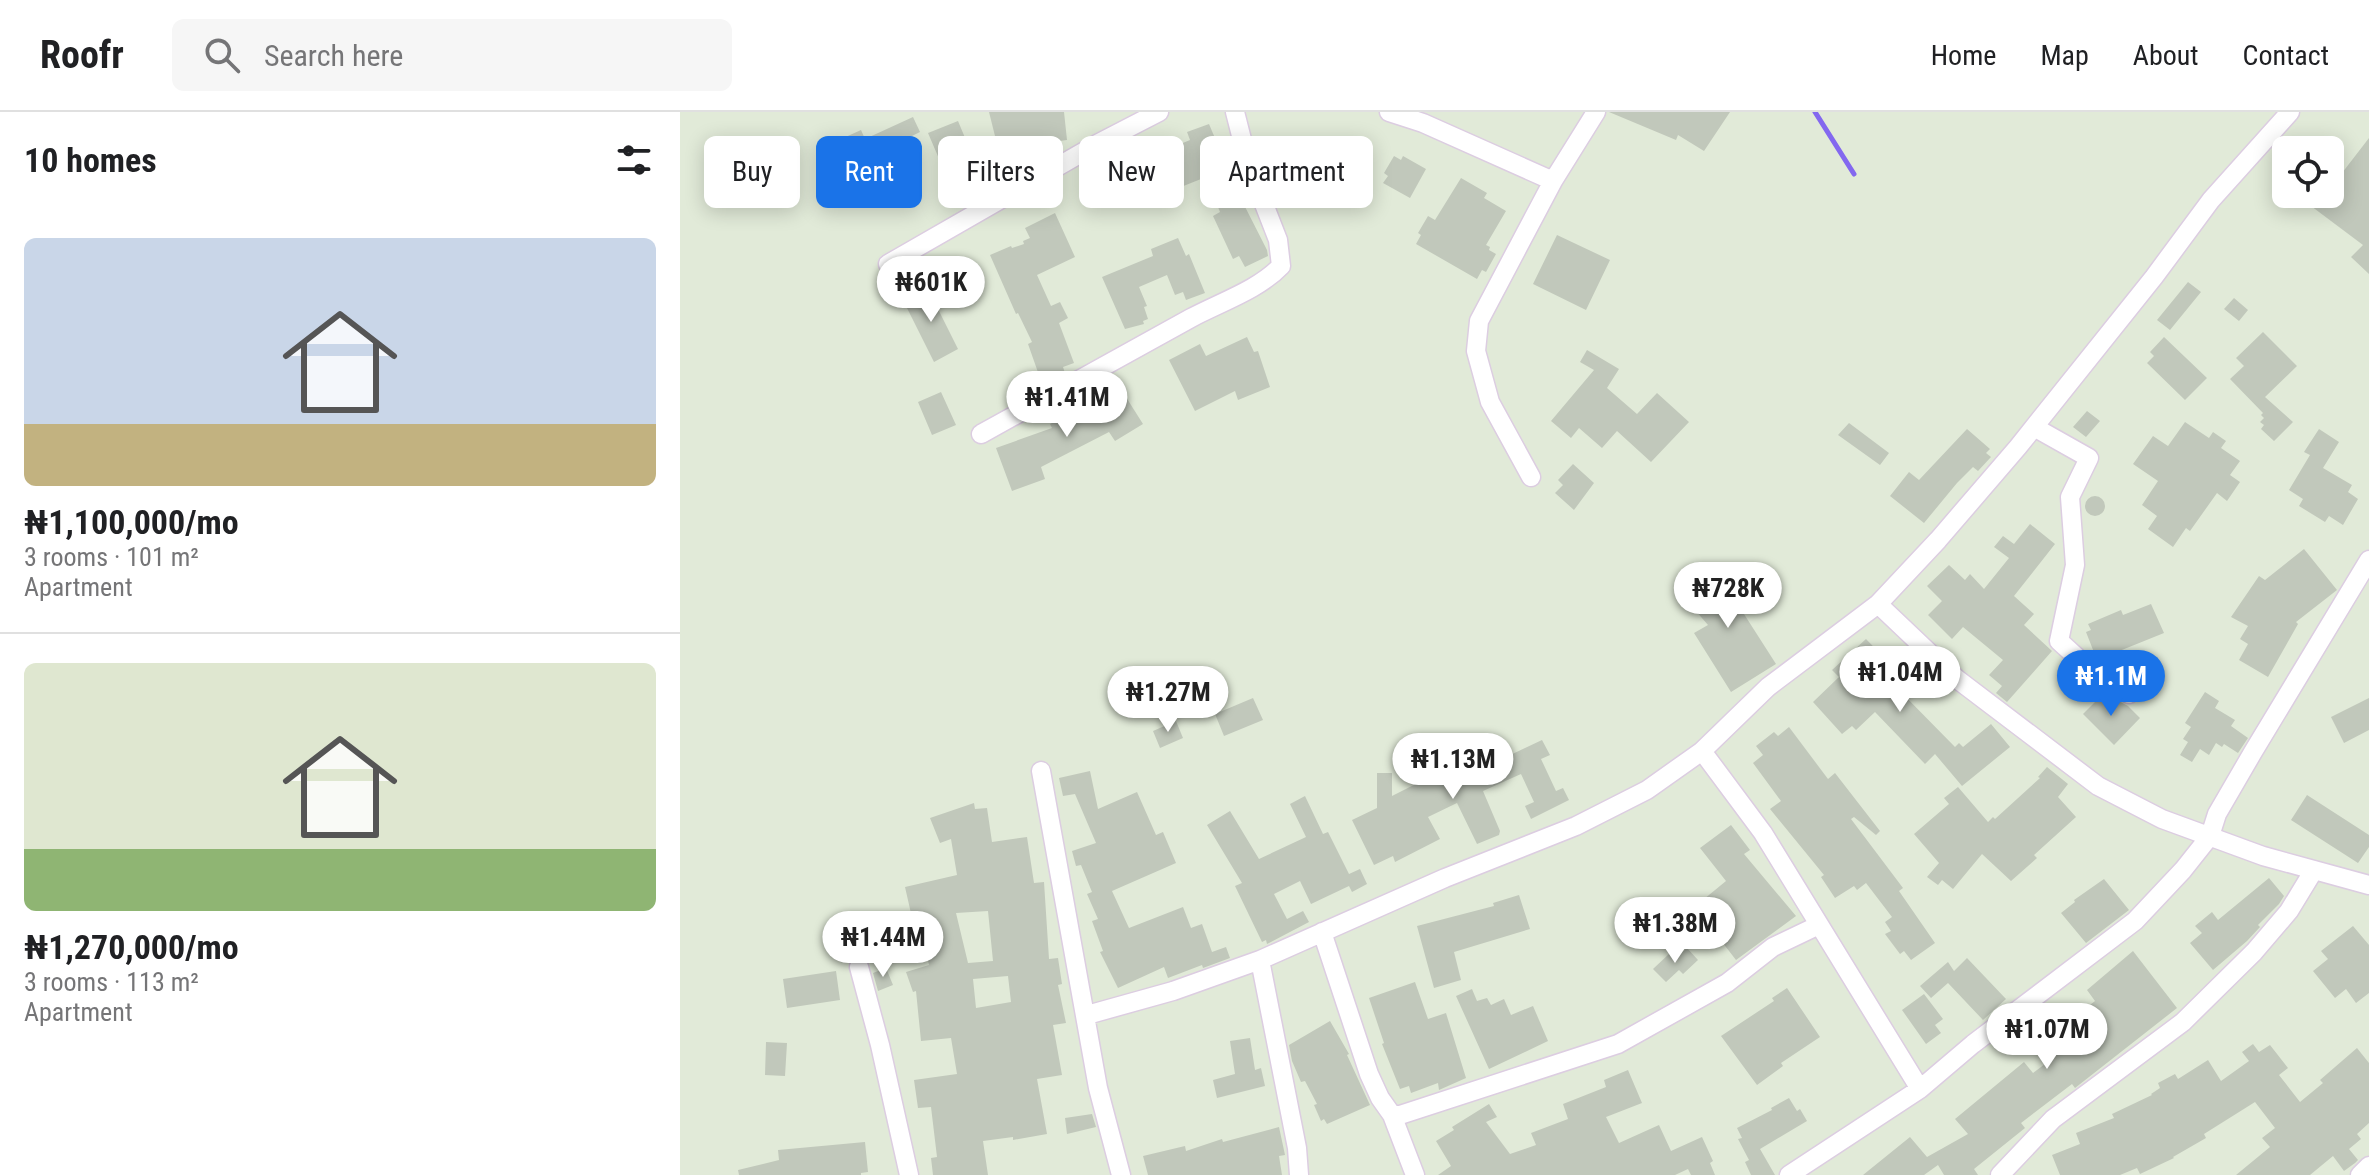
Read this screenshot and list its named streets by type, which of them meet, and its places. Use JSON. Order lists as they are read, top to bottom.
{
  "page": {
    "header": "Roofr",
    "search": "Search here",
    "nav": [
      "Home",
      "Map",
      "About",
      "Contact"
    ],
    "heading": "10 homes",
    "chip": [
      "Buy",
      "Rent",
      "Filters",
      "New",
      "Apartment"
    ],
    "list": [
      {
        "name": "₦1,100,000/mo",
        "note": "3 rooms · 101 m² · Apartment"
      },
      {
        "name": "₦1,270,000/mo",
        "note": "3 rooms · 113 m² · Apartment"
      }
    ],
    "price": [
      "₦601K",
      "₦1.41M",
      "₦728K",
      "₦1.04M",
      "₦1.1M",
      "₦1.27M",
      "₦1.13M",
      "₦1.38M",
      "₦1.44M",
      "₦1.07M"
    ]
  }
}
